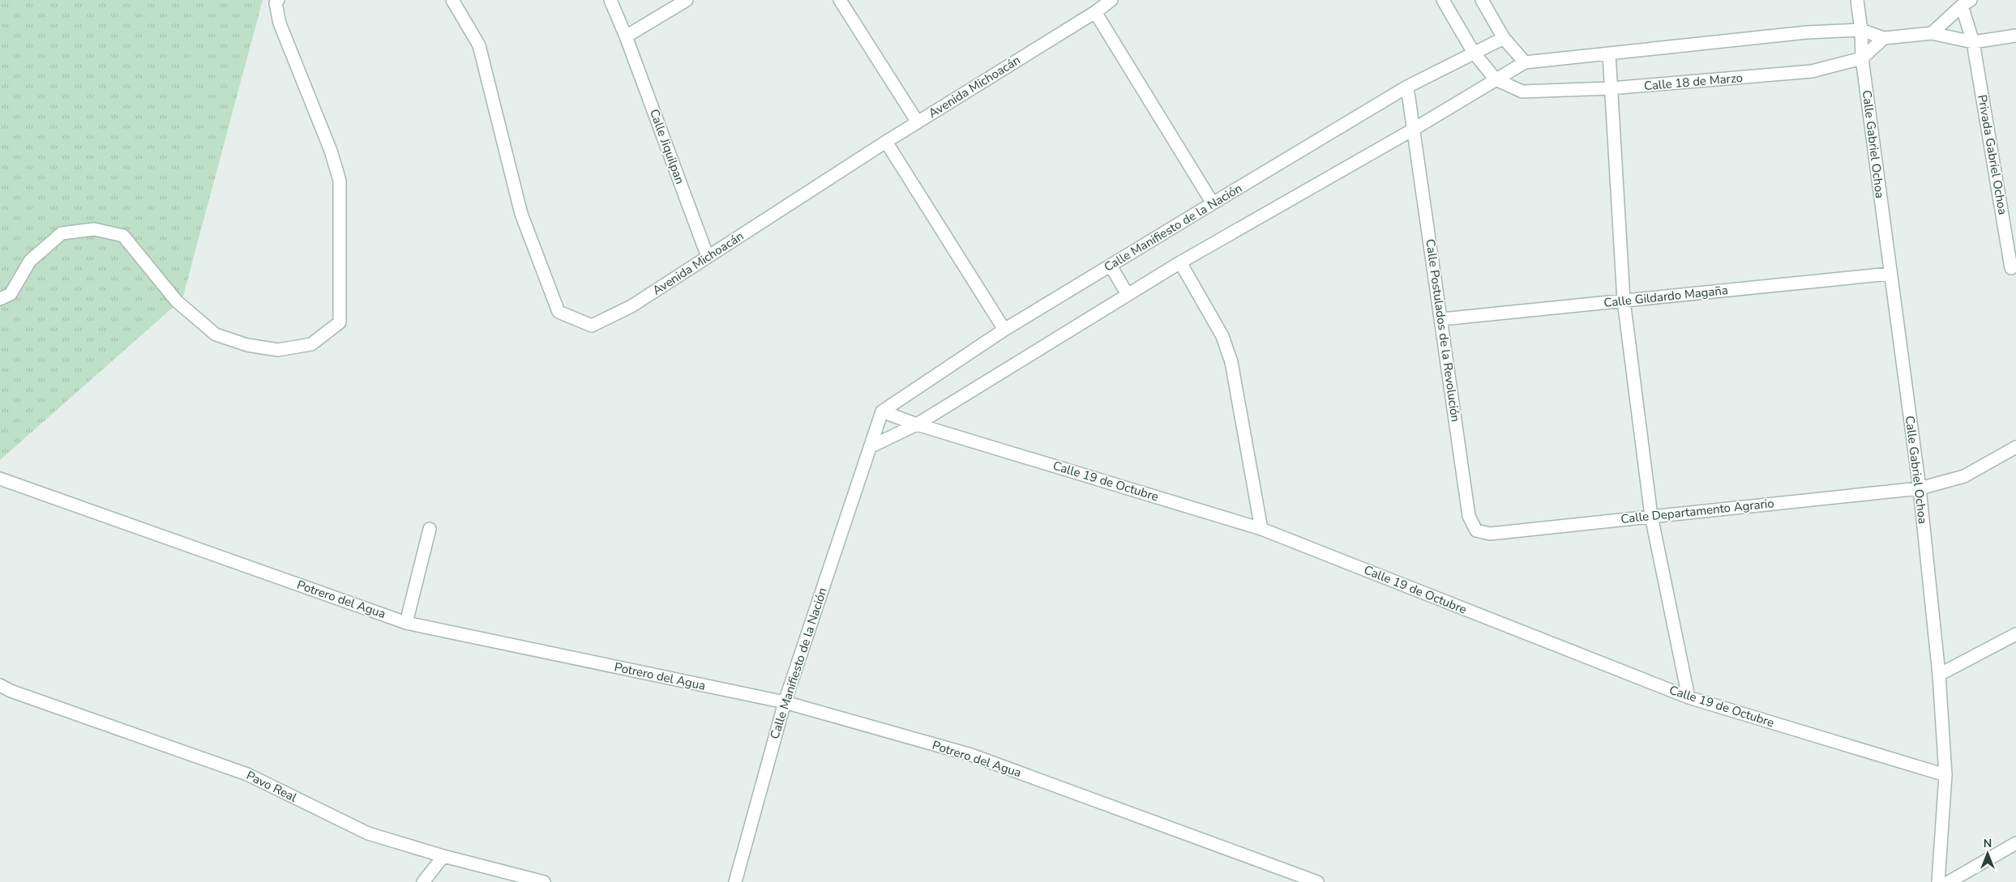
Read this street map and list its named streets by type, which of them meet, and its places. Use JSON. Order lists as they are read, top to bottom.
{
  "streets": {
    "street": [
      "Calle 18 de Marzo",
      "Avenida Michoacán",
      "Calle Gabriel Ochoa",
      "Calle Jiquilpan",
      "Privada Gabriel Ochoa",
      "Calle Manifiesto de la Nación",
      "Calle Gildardo Magaña",
      "Calle Postulados de la Revolución",
      "Calle 19 de Octubre",
      "Calle Departamento Agrario",
      "Potrero del Agua",
      "Pavo Real"
    ]
  },
  "crossings": [
    ["Calle 18 de Marzo", "Calle Gabriel Ochoa"],
    ["Avenida Michoacán", "Calle Jiquilpan"],
    ["Calle Gabriel Ochoa", "Calle Gildardo Magaña"],
    ["Calle Gabriel Ochoa", "Calle 19 de Octubre"],
    ["Calle Gabriel Ochoa", "Calle Departamento Agrario"],
    ["Calle Manifiesto de la Nación", "Calle Postulados de la Revolución"],
    ["Calle Manifiesto de la Nación", "Calle 19 de Octubre"],
    ["Calle Manifiesto de la Nación", "Potrero del Agua"],
    ["Calle Gildardo Magaña", "Calle Postulados de la Revolución"],
    ["Calle Postulados de la Revolución", "Calle Departamento Agrario"]
  ],
  "north": "top"
}
